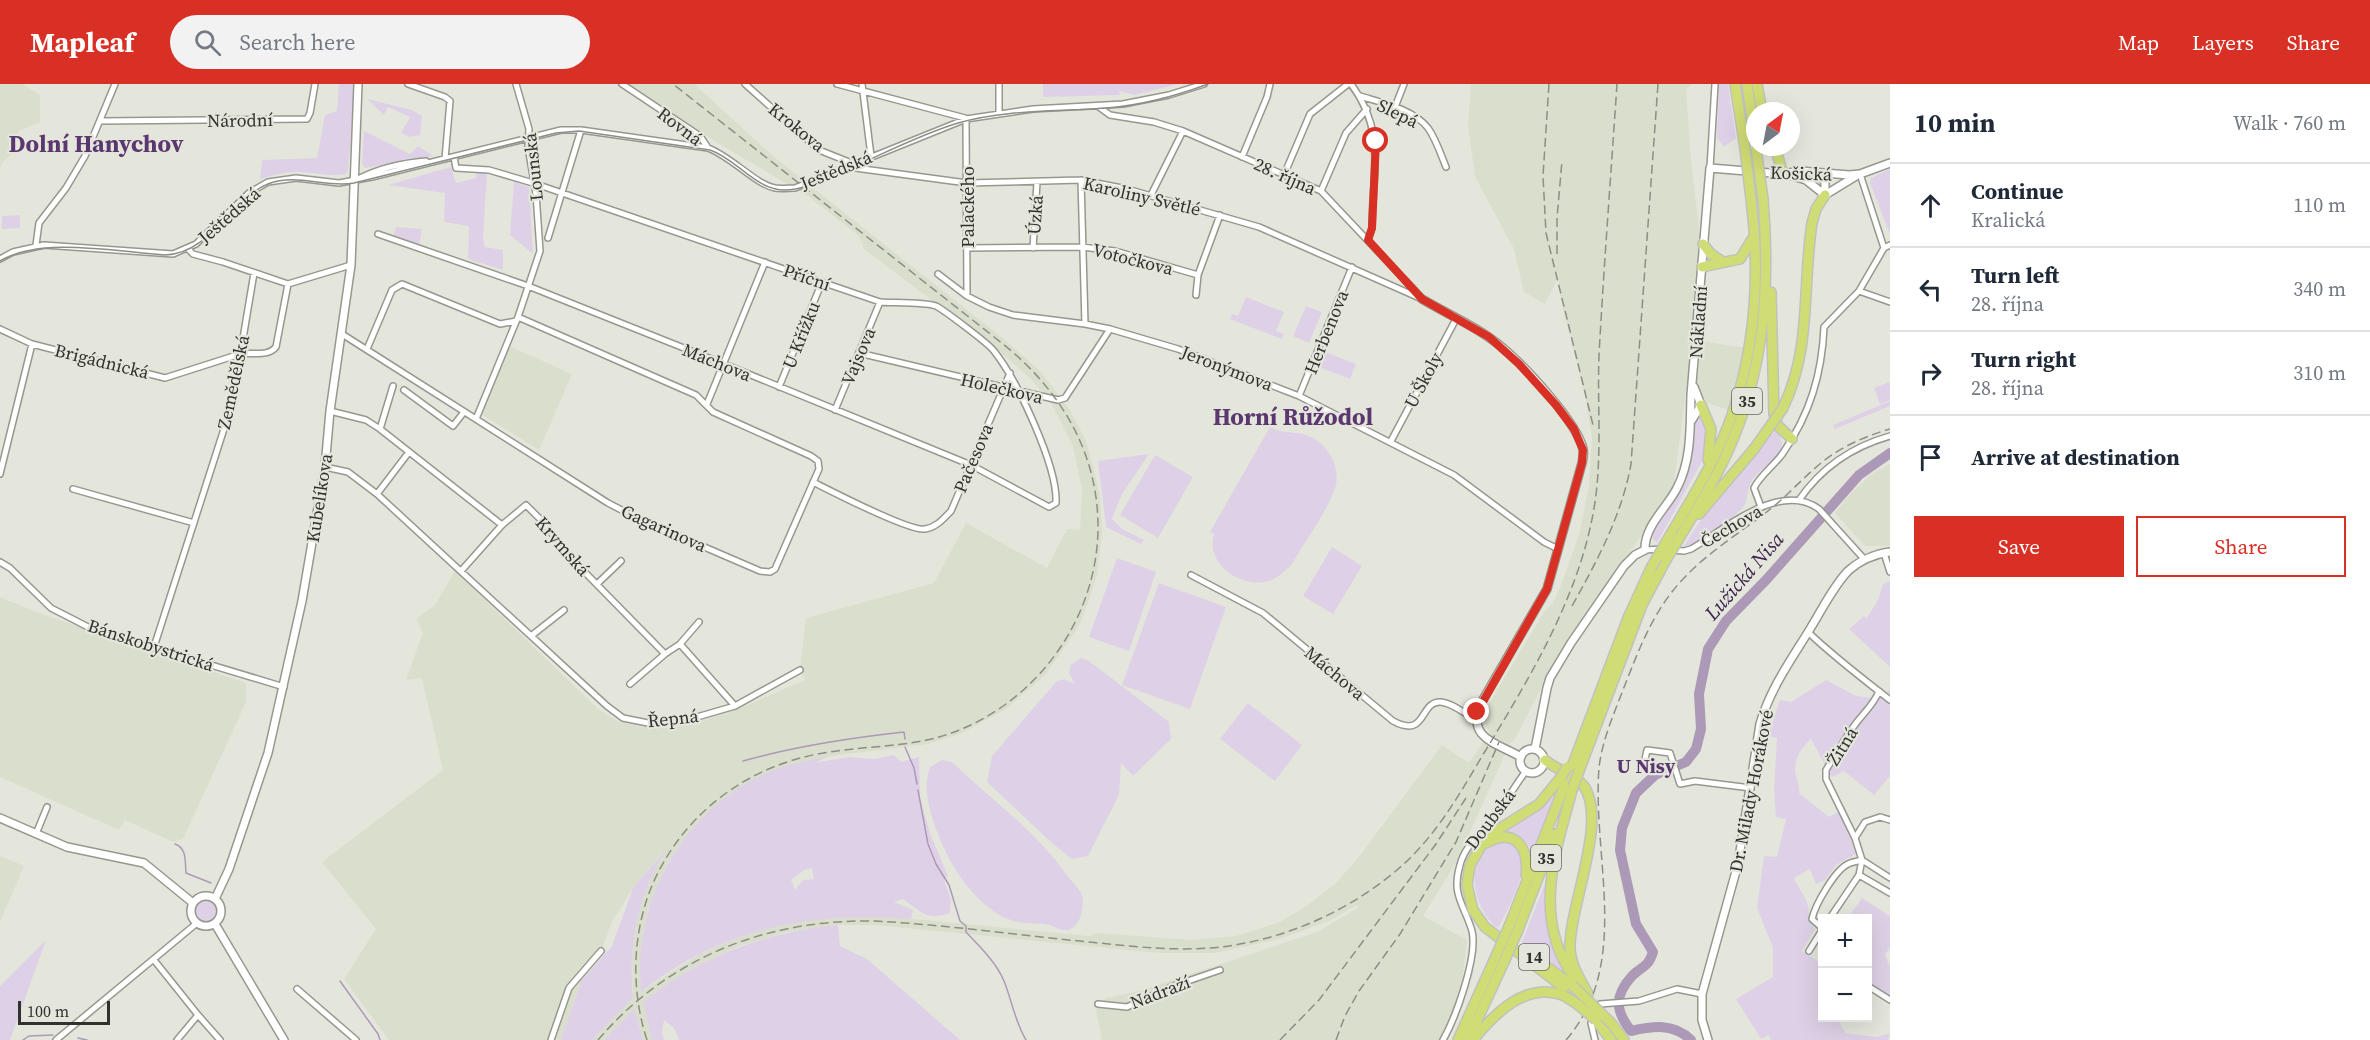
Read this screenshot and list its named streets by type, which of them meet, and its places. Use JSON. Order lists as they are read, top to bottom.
{
  "streets": {
    "highway": ["35", "14"],
    "street": [
      "Slepá",
      "Národní",
      "Rovná",
      "Krokova",
      "Lounská",
      "Ještědská",
      "Košická",
      "28. října",
      "Karoliny Světlé",
      "Palackého",
      "Úzká",
      "Votočkova",
      "Příční",
      "Nákladní",
      "Herbenova",
      "U Křížku",
      "Vajsova",
      "Brigádnická",
      "Máchova",
      "Jeronýmova",
      "U Školy",
      "Zemědělská",
      "Holečkova",
      "Pačesova",
      "Kubelíkova",
      "Čechova",
      "Gagarinova",
      "Krymská",
      "Bánskobystrická",
      "Řepná",
      "Žitná",
      "Dr. Milady Horákové",
      "Doubská",
      "Nádraží"
    ]
  },
  "crossings": [
    ["Rovná", "Ještědská"],
    ["Krokova", "Ještědská"],
    ["Lounská", "Ještědská"],
    ["Lounská", "Příční"],
    ["Lounská", "Máchova"],
    ["Ještědská", "28. října"],
    ["Ještědská", "Karoliny Světlé"],
    ["Ještědská", "Palackého"],
    ["Ještědská", "Příční"],
    ["Ještědská", "Kubelíkova"],
    ["Košická", "Nákladní"],
    ["28. října", "Karoliny Světlé"],
    ["28. října", "Máchova"],
    ["28. října", "Jeronýmova"],
    ["28. října", "U Školy"],
    ["Karoliny Světlé", "Palackého"],
    ["Karoliny Světlé", "Úzká"],
    ["Karoliny Světlé", "Votočkova"],
    ["Karoliny Světlé", "Herbenova"],
    ["Palackého", "Votočkova"],
    ["Palackého", "Jeronýmova"],
    ["Úzká", "Votočkova"],
    ["Příční", "U Křížku"],
    ["Příční", "Vajsova"],
    ["Příční", "Máchova"],
    ["Příční", "Holečkova"],
    ["Příční", "Pačesova"],
    ["Nákladní", "Čechova"],
    ["Herbenova", "Jeronýmova"],
    ["U Křížku", "Máchova"],
    ["Vajsova", "Máchova"],
    ["Vajsova", "Holečkova"],
    ["Brigádnická", "Zemědělská"],
    ["Máchova", "Pačesova"],
    ["Jeronýmova", "U Školy"],
    ["Jeronýmova", "Holečkova"],
    ["Zemědělská", "Bánskobystrická"],
    ["Holečkova", "Pačesova"],
    ["Pačesova", "Gagarinova"],
    ["Kubelíkova", "Gagarinova"],
    ["Kubelíkova", "Bánskobystrická"],
    ["Kubelíkova", "Řepná"],
    ["Čechova", "Dr. Milady Horákové"],
    ["Krymská", "Řepná"]
  ],
  "districts": ["Dolní Hanychov", "Horní Růžodol", "U Nisy"],
  "water": ["Lužická Nisa"],
  "scale_bar": "100 m",
  "north": "top right",
  "page": {
    "header": "Mapleaf",
    "search": "Search here",
    "nav": ["Map", "Layers", "Share"],
    "heading": ["10 min", "Walk · 760 m"],
    "list": [
      ["Continue", "Kralická", "110 m"],
      ["Turn left", "28. října", "340 m"],
      ["Turn right", "28. října", "310 m"],
      "Arrive at destination"
    ],
    "buttons": ["Save", "Share"],
    "map_buttons": ["+", "−"],
    "scale": "100 m"
  }
}
